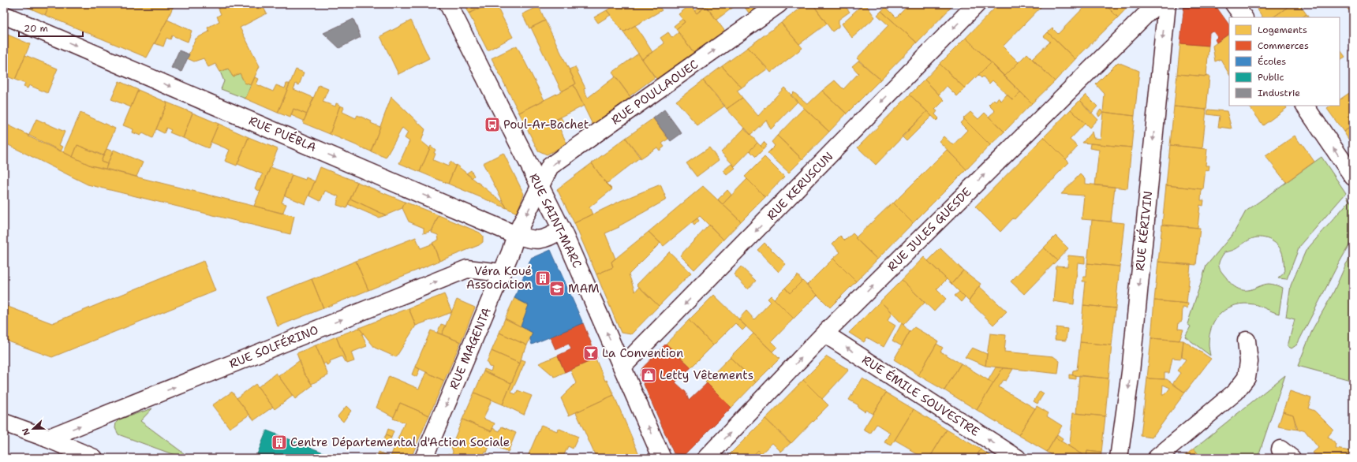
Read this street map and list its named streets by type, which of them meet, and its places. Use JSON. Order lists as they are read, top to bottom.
{
  "streets": {
    "street": [
      "RUE POULLAOUEC",
      "RUE PUÉBLA",
      "RUE KERUSCUN",
      "RUE SAINT-MARC",
      "RUE JULES GUESDE",
      "RUE KÉRIVIN",
      "RUE SOLFÉRINO",
      "RUE MAGENTA",
      "RUE ÉMILE SOUVESTRE"
    ]
  },
  "crossings": [
    ["RUE POULLAOUEC", "RUE SAINT-MARC"],
    ["RUE POULLAOUEC", "RUE MAGENTA"],
    ["RUE PUÉBLA", "RUE SAINT-MARC"],
    ["RUE PUÉBLA", "RUE MAGENTA"],
    ["RUE KERUSCUN", "RUE SAINT-MARC"],
    ["RUE SAINT-MARC", "RUE MAGENTA"],
    ["RUE JULES GUESDE", "RUE ÉMILE SOUVESTRE"],
    ["RUE SOLFÉRINO", "RUE MAGENTA"]
  ],
  "one_way": [
    "RUE POULLAOUEC",
    "RUE PUÉBLA",
    "RUE KERUSCUN",
    "RUE SAINT-MARC",
    "RUE JULES GUESDE",
    "RUE KÉRIVIN",
    "RUE SOLFÉRINO",
    "RUE MAGENTA",
    "RUE ÉMILE SOUVESTRE"
  ],
  "places": {
    "bus stop": ["Poul-Ar-Bachet"],
    "building": ["Véra Koué Association", "Centre Départemental d'Action Sociale"],
    "school or university": ["MAM"],
    "bar": ["La Convention"],
    "shop": ["Letty Vêtements"]
  },
  "legend": [
    "Logements",
    "Commerces",
    "Écoles",
    "Public",
    "Industrie"
  ],
  "scale_bar": "20 m",
  "north": "left"
}
